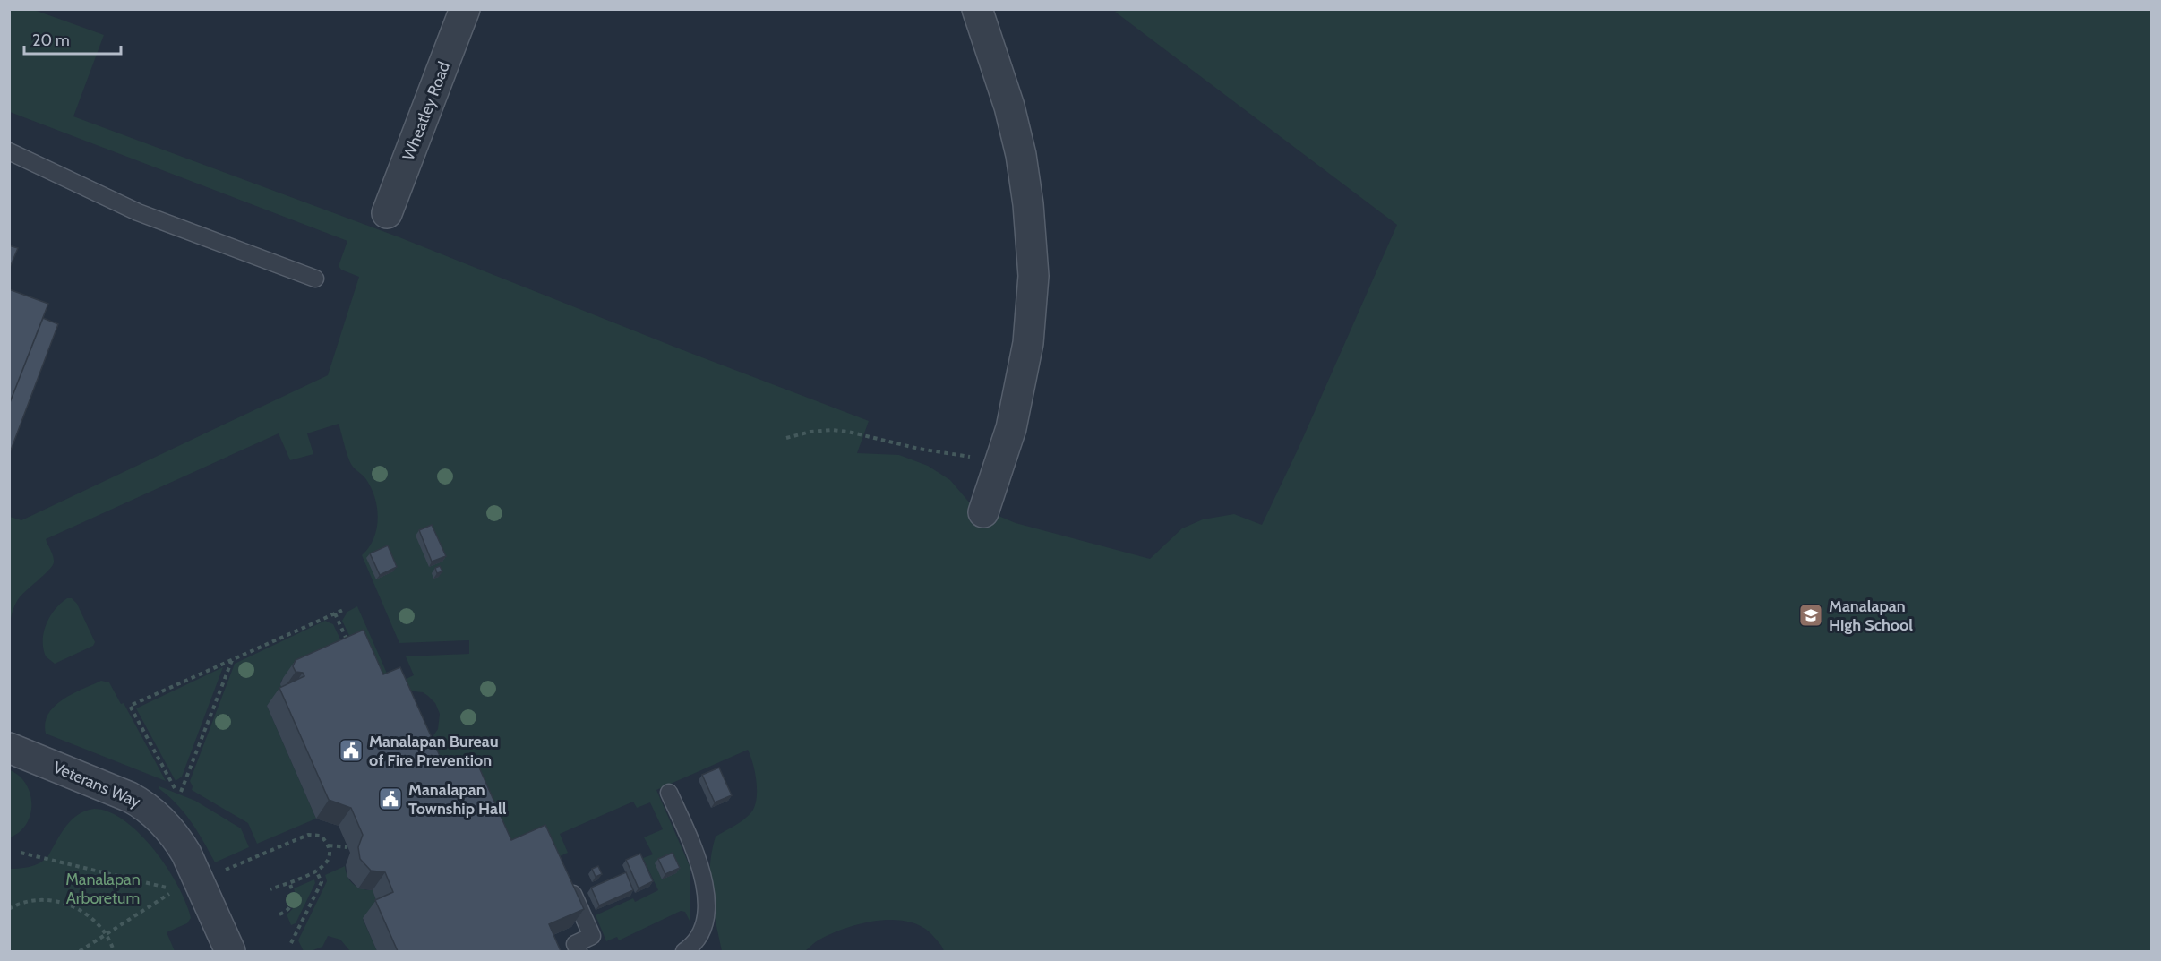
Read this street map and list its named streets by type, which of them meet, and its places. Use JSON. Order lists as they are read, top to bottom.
{
  "streets": {
    "street": ["Wheatley Road", "Veterans Way"]
  },
  "parks": ["Manalapan Arboretum"],
  "places": {
    "school or university": ["Manalapan High School"],
    "public building": ["Manalapan Bureau of Fire Prevention", "Manalapan Township Hall"]
  },
  "scale_bar": "20 m"
}
